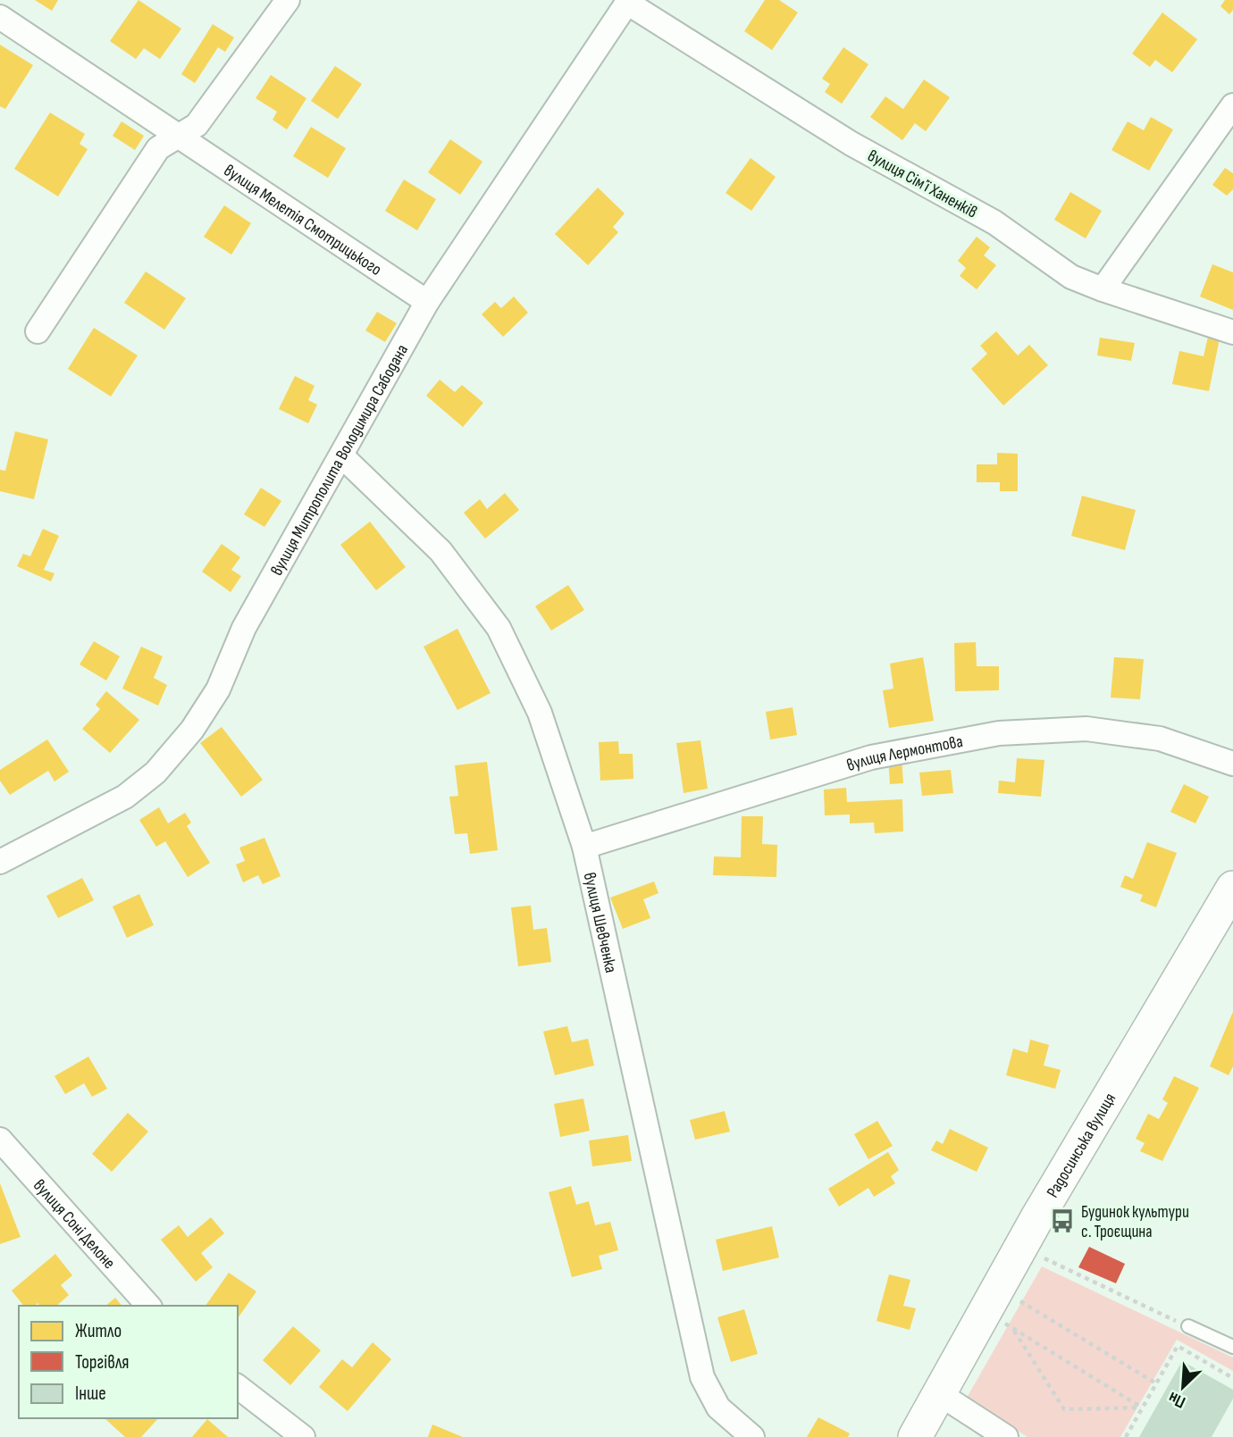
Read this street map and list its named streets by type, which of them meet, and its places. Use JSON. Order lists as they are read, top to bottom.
{
  "streets": {
    "street": [
      "вулиця Сімʼї Ханенків",
      "вулиця Мелетія Смотрицького",
      "вулиця Митрополита Володимира Сабодана",
      "вулиця Лермонтова",
      "вулиця Шевченка",
      "Радосинська вулиця",
      "вулиця Соні Делоне"
    ]
  },
  "crossings": [
    ["вулиця Сімʼї Ханенків", "вулиця Митрополита Володимира Сабодана"],
    ["вулиця Мелетія Смотрицького", "вулиця Митрополита Володимира Сабодана"],
    ["вулиця Митрополита Володимира Сабодана", "вулиця Шевченка"],
    ["вулиця Лермонтова", "вулиця Шевченка"]
  ],
  "places": {
    "bus stop": ["Будинок культури с. Троєщина"]
  },
  "legend": ["Житло", "Торгівля", "Інше"],
  "north": "bottom left"
}
